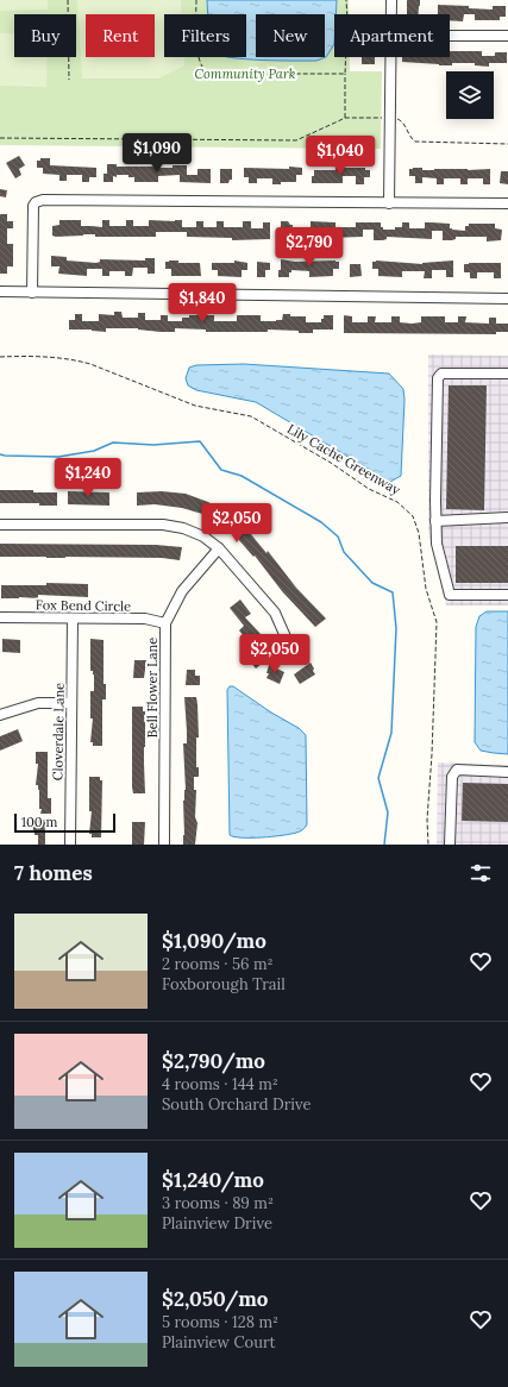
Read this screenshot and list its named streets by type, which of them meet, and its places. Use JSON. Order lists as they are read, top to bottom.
{
  "streets": {
    "street": ["Fox Bend Circle", "Bell Flower Lane", "Cloverdale Lane"],
    "path": ["Lily Cache Greenway"]
  },
  "crossings": [
    ["Fox Bend Circle", "Bell Flower Lane"],
    ["Fox Bend Circle", "Cloverdale Lane"]
  ],
  "parks": ["Community Park"],
  "scale_bar": "100 m",
  "page": {
    "chip": [
      "Buy",
      "Rent",
      "Filters",
      "New",
      "Apartment"
    ],
    "price": [
      "$1,090",
      "$1,040",
      "$2,790",
      "$1,840",
      "$1,240",
      "$2,050",
      "$2,050"
    ],
    "scale": "100 m",
    "heading": "7 homes",
    "list": [
      {
        "name": "$1,090/mo",
        "note": "2 rooms · 56 m² · Foxborough Trail"
      },
      {
        "name": "$2,790/mo",
        "note": "4 rooms · 144 m² · South Orchard Drive"
      },
      {
        "name": "$1,240/mo",
        "note": "3 rooms · 89 m² · Plainview Drive"
      },
      {
        "name": "$2,050/mo",
        "note": "5 rooms · 128 m² · Plainview Court"
      }
    ]
  }
}
